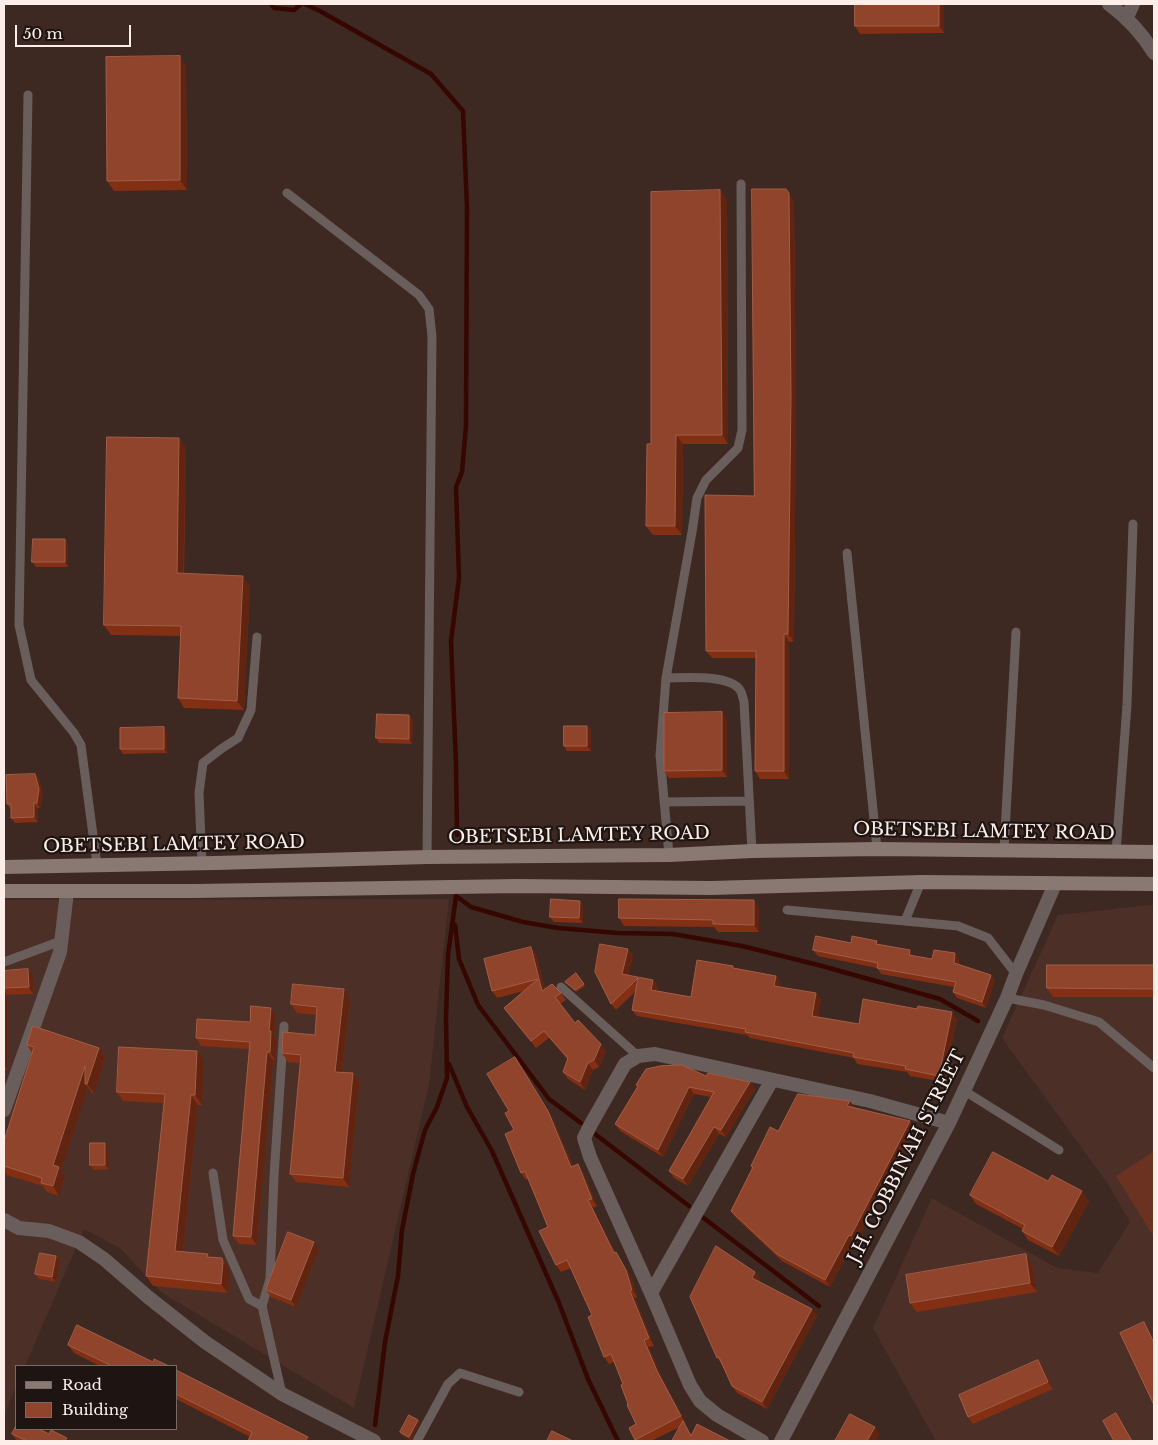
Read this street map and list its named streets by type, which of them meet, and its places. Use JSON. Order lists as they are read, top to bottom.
{
  "streets": {
    "main road": ["OBETSEBI LAMTEY ROAD"],
    "street": ["J.H. COBBINAH STREET"]
  },
  "legend": ["Road", "Building"],
  "scale_bar": "50 m"
}
